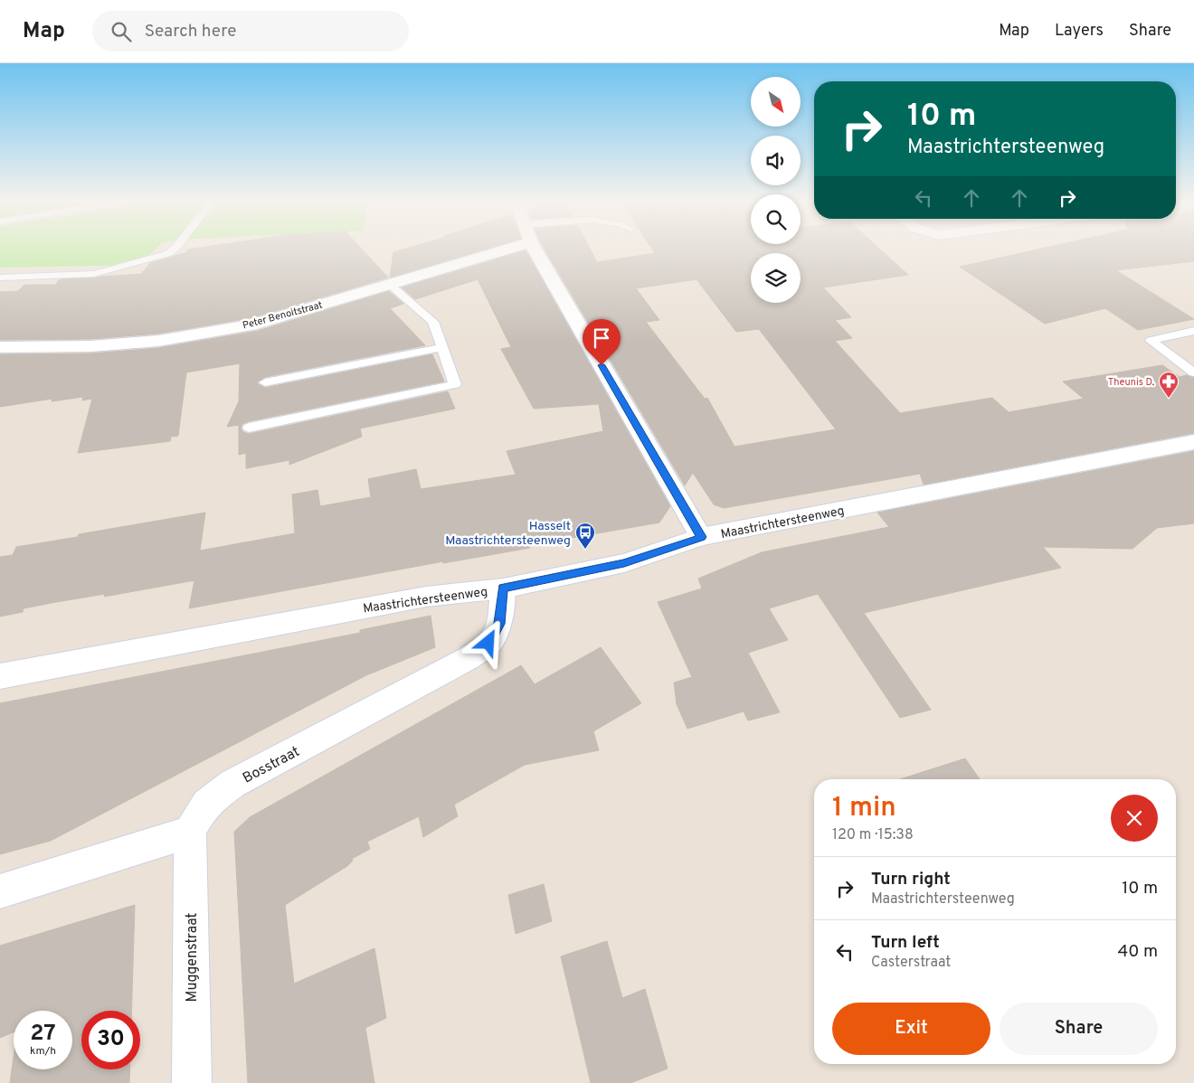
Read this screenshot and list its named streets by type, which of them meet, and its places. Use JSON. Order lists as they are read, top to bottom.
{
  "streets": {
    "street": [
      "Peter Benoitstraat",
      "Maastrichtersteenweg",
      "Bosstraat",
      "Muggenstraat"
    ]
  },
  "crossings": [
    ["Maastrichtersteenweg", "Bosstraat"],
    ["Bosstraat", "Muggenstraat"]
  ],
  "places": {
    "pharmacy": ["Theunis D."],
    "bus stop": ["Hasselt Maastrichtersteenweg"]
  },
  "north": "bottom right",
  "page": {
    "header": "Map",
    "search": "Search here",
    "nav": ["Map", "Layers", "Share"],
    "turn": ["10 m", "Maastrichtersteenweg"],
    "heading": ["1 min", "120 m · 15:38"],
    "list": [
      {
        "name": "Turn right",
        "note": "Maastrichtersteenweg",
        "value": "10 m"
      },
      {
        "name": "Turn left",
        "note": "Casterstraat",
        "value": "40 m"
      }
    ],
    "buttons": ["Exit", "Share"],
    "speed": "27 km/h",
    "limit": "30"
  }
}
